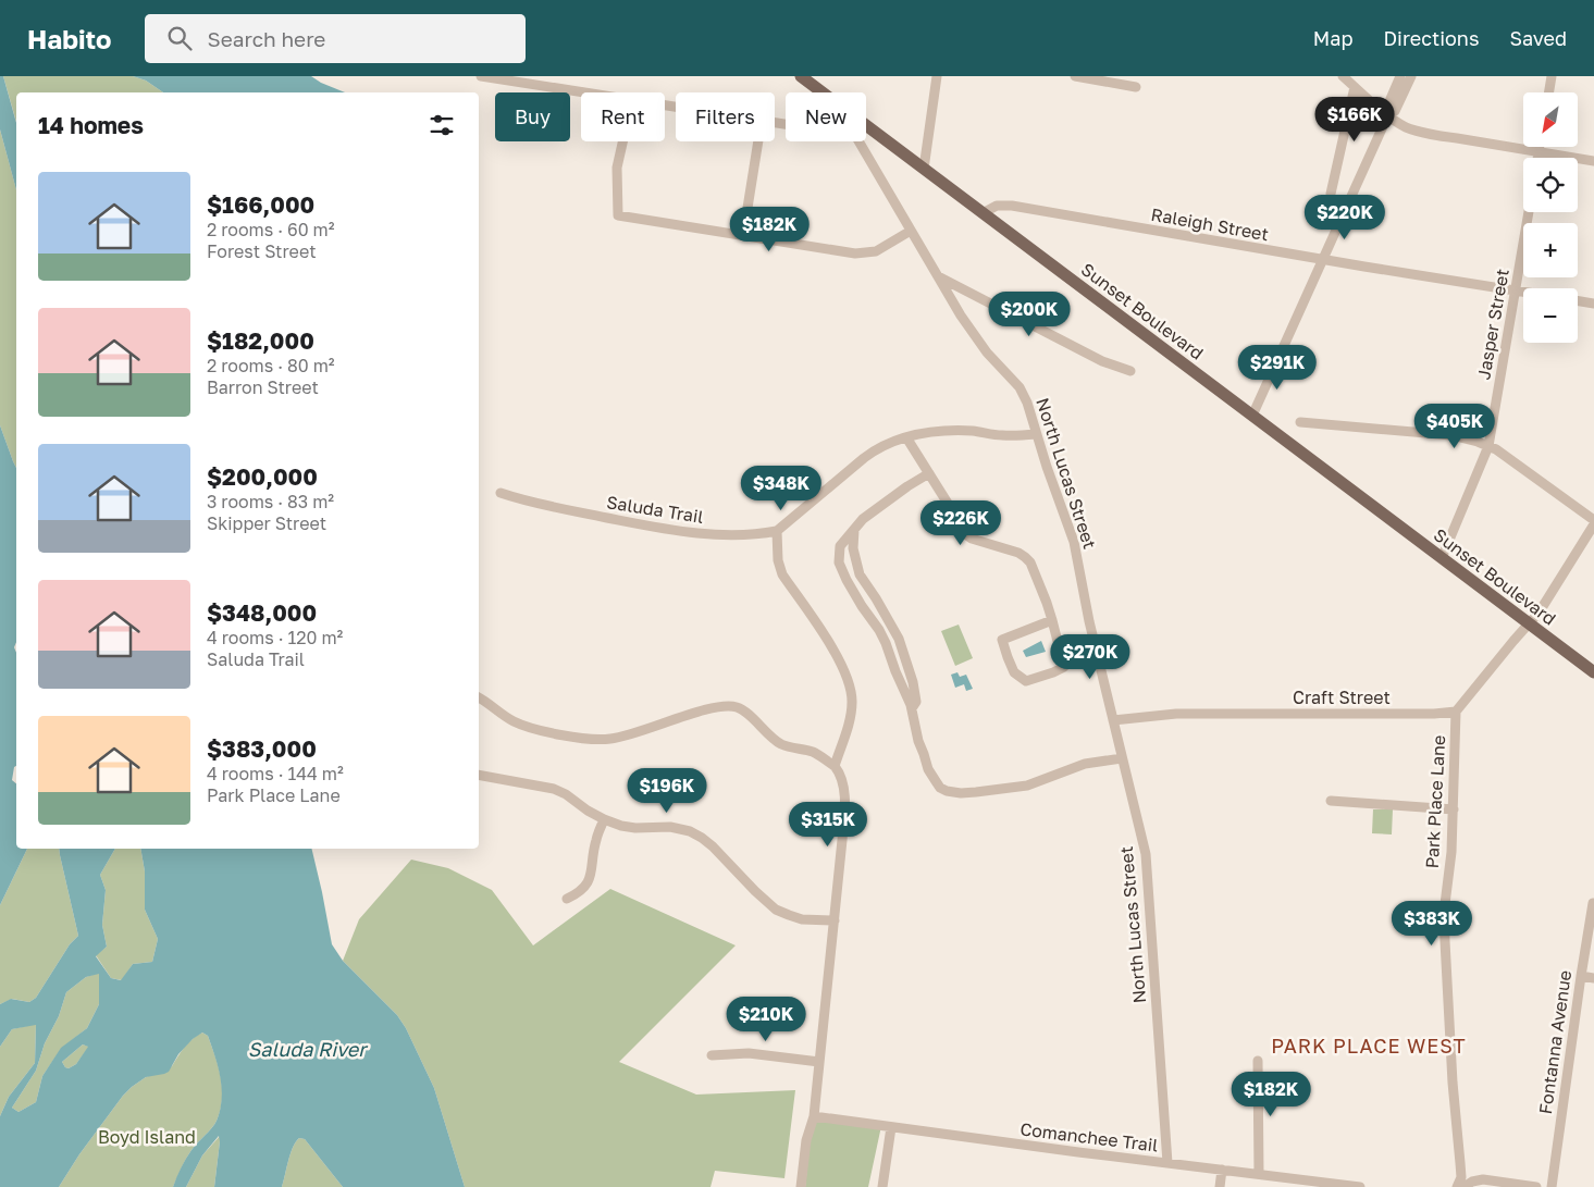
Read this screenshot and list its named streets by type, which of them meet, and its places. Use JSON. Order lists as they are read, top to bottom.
{
  "streets": {
    "main road": ["Sunset Boulevard"],
    "street": [
      "Raleigh Street",
      "Jasper Street",
      "North Lucas Street",
      "Saluda Trail",
      "Craft Street",
      "Park Place Lane",
      "Fontanna Avenue",
      "Comanchee Trail"
    ]
  },
  "crossings": [
    ["Raleigh Street", "Sunset Boulevard"],
    ["Raleigh Street", "Jasper Street"],
    ["Sunset Boulevard", "Jasper Street"],
    ["North Lucas Street", "Craft Street"],
    ["North Lucas Street", "Comanchee Trail"],
    ["Craft Street", "Park Place Lane"]
  ],
  "districts": ["PARK PLACE WEST"],
  "water": ["Saluda River"],
  "parks": ["Boyd Island"],
  "north": "bottom left",
  "page": {
    "header": "Habito",
    "search": "Search here",
    "nav": ["Map", "Directions", "Saved"],
    "map_buttons": ["+", "−"],
    "chip": [
      "Buy",
      "Rent",
      "Filters",
      "New"
    ],
    "heading": "14 homes",
    "price": [
      "$166K",
      "$220K",
      "$182K",
      "$200K",
      "$291K",
      "$405K",
      "$348K",
      "$226K",
      "$270K",
      "$196K",
      "$315K",
      "$383K",
      "$210K",
      "$182K"
    ],
    "list": [
      {
        "name": "$166,000",
        "note": "2 rooms · 60 m² · Forest Street"
      },
      {
        "name": "$182,000",
        "note": "2 rooms · 80 m² · Barron Street"
      },
      {
        "name": "$200,000",
        "note": "3 rooms · 83 m² · Skipper Street"
      },
      {
        "name": "$348,000",
        "note": "4 rooms · 120 m² · Saluda Trail"
      },
      {
        "name": "$383,000",
        "note": "4 rooms · 144 m² · Park Place Lane"
      }
    ]
  }
}
